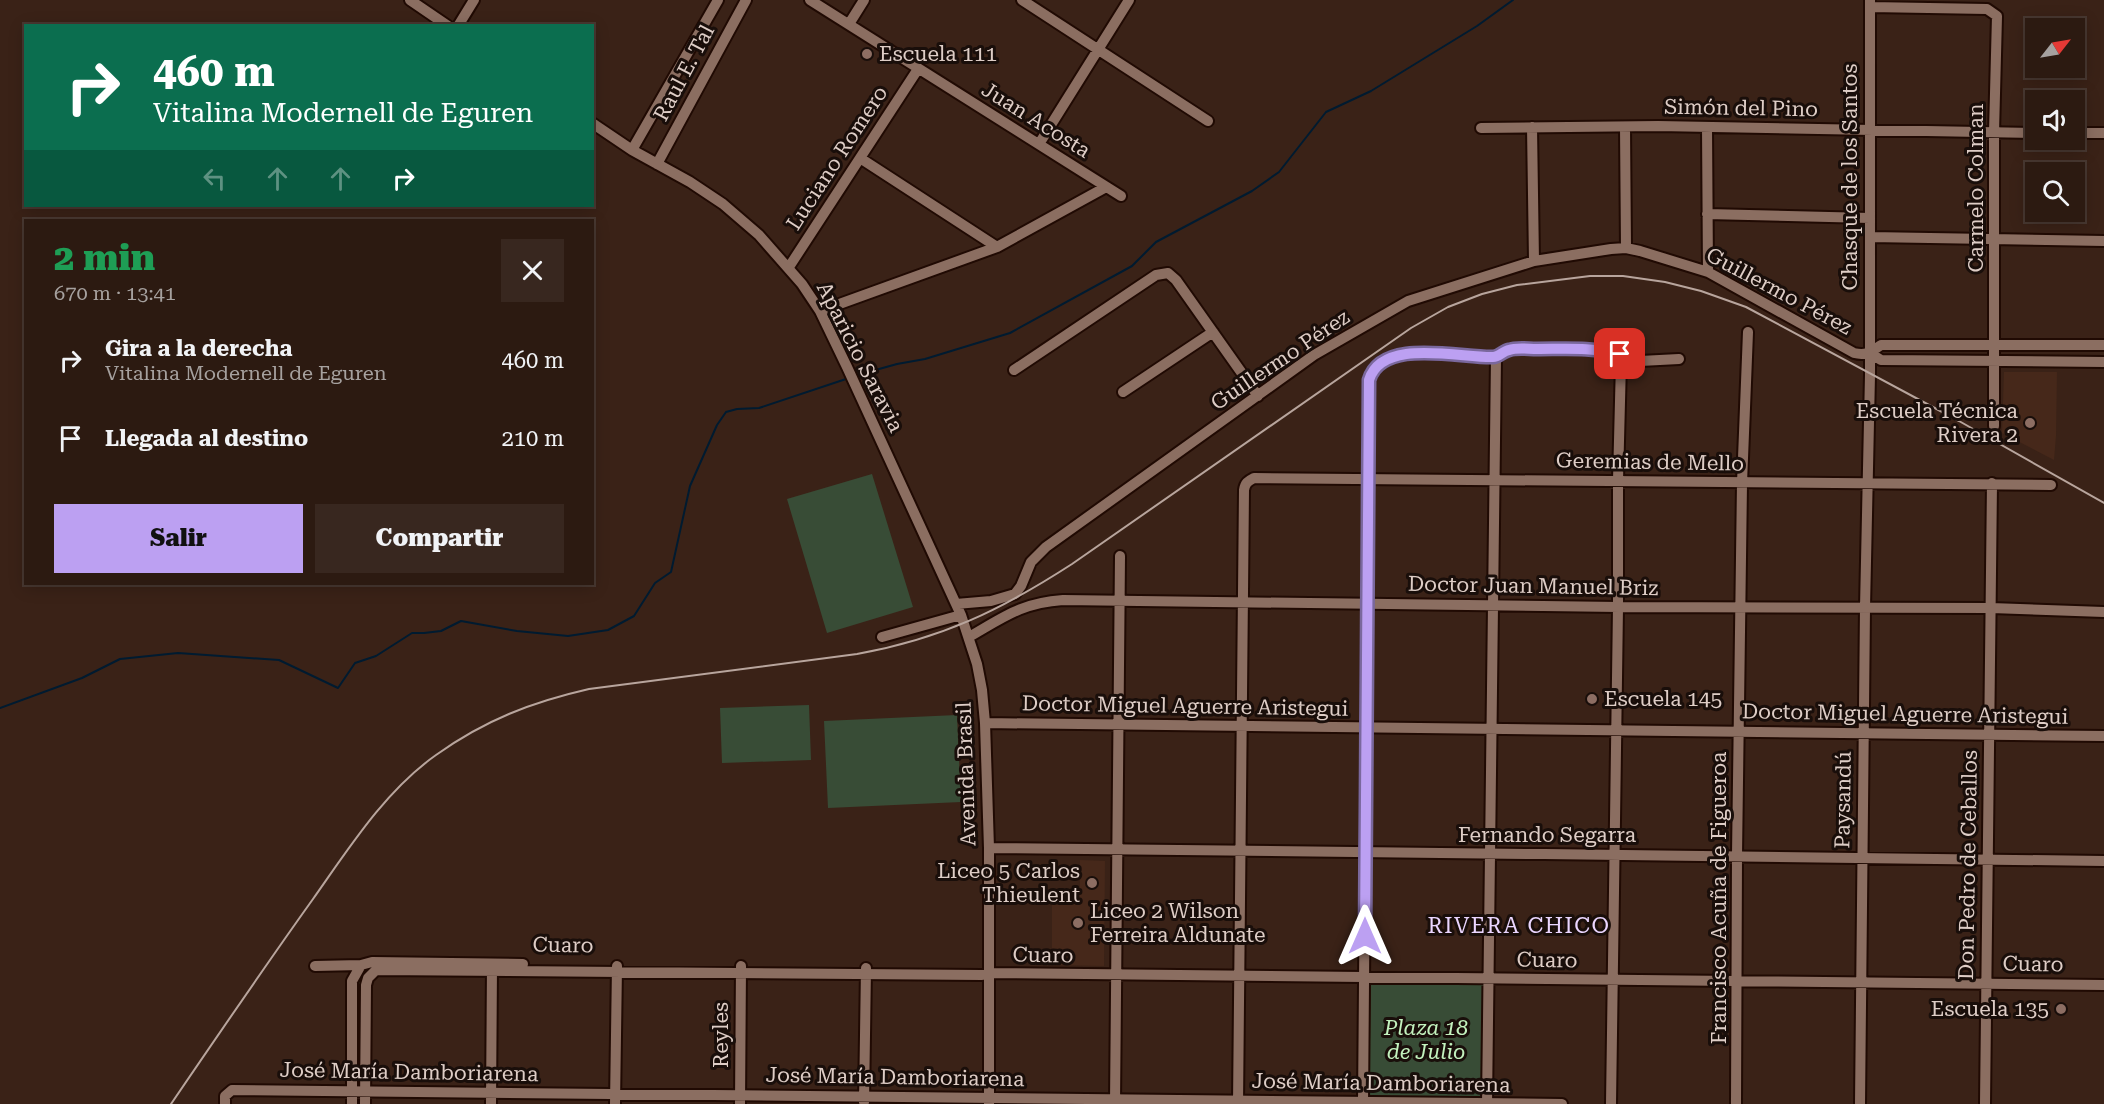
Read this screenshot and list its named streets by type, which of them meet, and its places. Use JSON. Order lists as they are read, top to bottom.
{
  "streets": {
    "street": [
      "Raul E. Tal",
      "Simón del Pino",
      "Juan Acosta",
      "Luciano Romero",
      "Chasque de los Santos",
      "Carmelo Colman",
      "Guillermo Pérez",
      "Aparicio Saravia",
      "Geremias de Mello",
      "Doctor Juan Manuel Briz",
      "Doctor Miguel Aguerre Aristegui",
      "Avenida Brasil",
      "Paysandú",
      "Fernando Segarra",
      "Don Pedro de Ceballos",
      "Francisco Acuña de Figueroa",
      "Cuaro",
      "Reyles",
      "José María Damboriarena"
    ]
  },
  "crossings": [
    ["Raul E. Tal", "Aparicio Saravia"],
    ["Simón del Pino", "Chasque de los Santos"],
    ["Simón del Pino", "Carmelo Colman"],
    ["Juan Acosta", "Luciano Romero"],
    ["Luciano Romero", "Aparicio Saravia"],
    ["Chasque de los Santos", "Carmelo Colman"],
    ["Chasque de los Santos", "Guillermo Pérez"],
    ["Chasque de los Santos", "Paysandú"],
    ["Carmelo Colman", "Guillermo Pérez"],
    ["Guillermo Pérez", "Aparicio Saravia"],
    ["Guillermo Pérez", "Paysandú"],
    ["Aparicio Saravia", "Avenida Brasil"],
    ["Geremias de Mello", "Doctor Juan Manuel Briz"],
    ["Geremias de Mello", "Paysandú"],
    ["Geremias de Mello", "Don Pedro de Ceballos"],
    ["Geremias de Mello", "Francisco Acuña de Figueroa"],
    ["Doctor Juan Manuel Briz", "Avenida Brasil"],
    ["Doctor Juan Manuel Briz", "Paysandú"],
    ["Doctor Juan Manuel Briz", "Don Pedro de Ceballos"],
    ["Doctor Juan Manuel Briz", "Francisco Acuña de Figueroa"],
    ["Doctor Miguel Aguerre Aristegui", "Avenida Brasil"],
    ["Doctor Miguel Aguerre Aristegui", "Paysandú"],
    ["Doctor Miguel Aguerre Aristegui", "Don Pedro de Ceballos"],
    ["Doctor Miguel Aguerre Aristegui", "Francisco Acuña de Figueroa"],
    ["Avenida Brasil", "Fernando Segarra"],
    ["Avenida Brasil", "Cuaro"],
    ["Avenida Brasil", "José María Damboriarena"],
    ["Paysandú", "Fernando Segarra"],
    ["Paysandú", "Cuaro"],
    ["Fernando Segarra", "Don Pedro de Ceballos"],
    ["Fernando Segarra", "Francisco Acuña de Figueroa"],
    ["Don Pedro de Ceballos", "Cuaro"],
    ["Francisco Acuña de Figueroa", "Cuaro"],
    ["Cuaro", "Reyles"],
    ["Cuaro", "José María Damboriarena"],
    ["Reyles", "José María Damboriarena"]
  ],
  "districts": ["RIVERA CHICO"],
  "parks": ["Plaza 18 de Julio"],
  "places": [
    "Escuela 111",
    "Escuela Técnica Rivera 2",
    "Escuela 145",
    "Liceo 5 Carlos Thieulent",
    "Liceo 2 Wilson Ferreira Aldunate",
    "Escuela 135"
  ],
  "north": "top right",
  "page": {
    "turn": ["460 m", "Vitalina Modernell de Eguren"],
    "heading": ["2 min", "670 m · 13:41"],
    "list": [
      {
        "name": "Gira a la derecha",
        "note": "Vitalina Modernell de Eguren",
        "value": "460 m"
      },
      {
        "name": "Llegada al destino",
        "value": "210 m"
      }
    ],
    "buttons": ["Salir", "Compartir"]
  }
}
